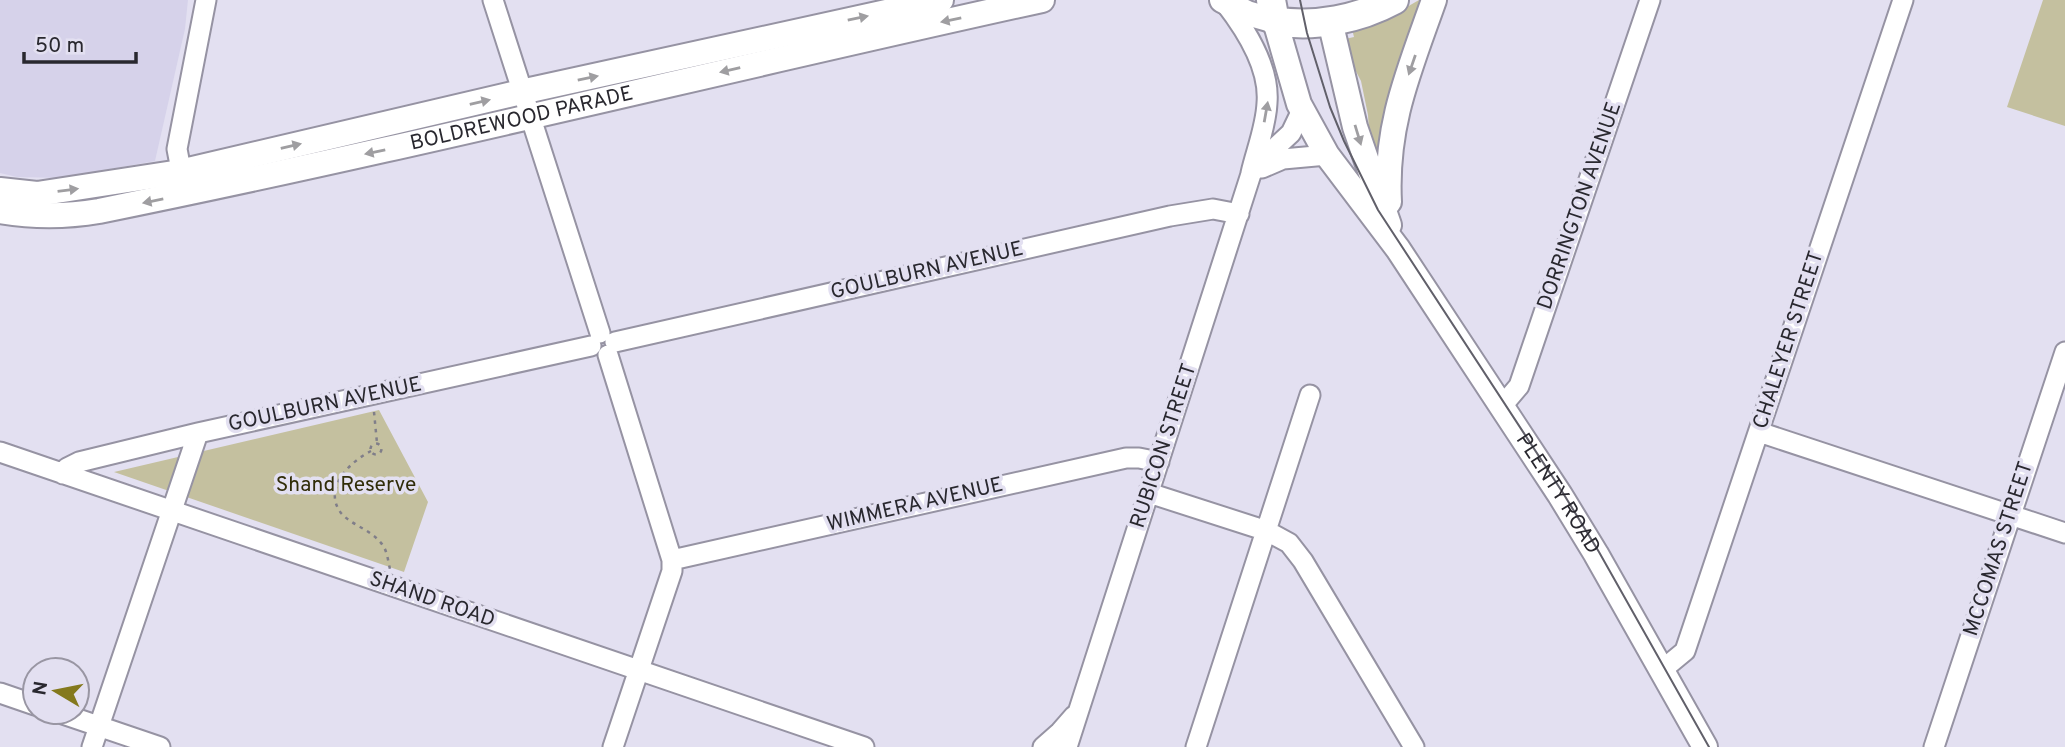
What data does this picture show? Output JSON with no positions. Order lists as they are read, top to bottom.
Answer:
{
  "streets": {
    "main road": ["BOLDREWOOD PARADE", "PLENTY ROAD"],
    "street": [
      "DORRINGTON AVENUE",
      "GOULBURN AVENUE",
      "CHALEYER STREET",
      "RUBICON STREET",
      "WIMMERA AVENUE",
      "MCCOMAS STREET",
      "SHAND ROAD"
    ]
  },
  "crossings": [
    ["DORRINGTON AVENUE", "PLENTY ROAD"],
    ["GOULBURN AVENUE", "RUBICON STREET"],
    ["GOULBURN AVENUE", "SHAND ROAD"],
    ["CHALEYER STREET", "PLENTY ROAD"],
    ["RUBICON STREET", "PLENTY ROAD"],
    ["RUBICON STREET", "WIMMERA AVENUE"]
  ],
  "parks": ["Shand Reserve"],
  "scale_bar": "50 m",
  "north": "left"
}
